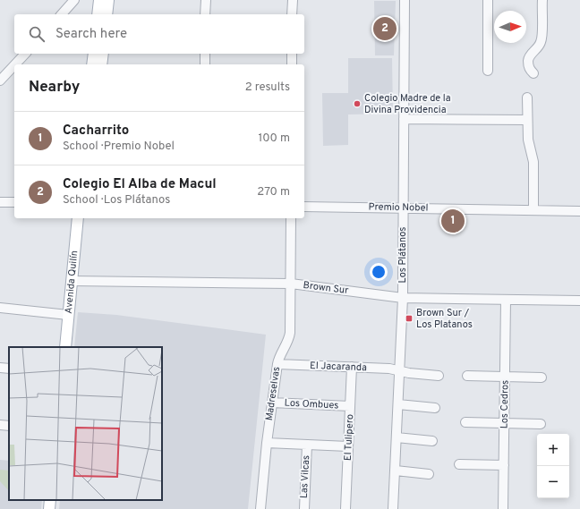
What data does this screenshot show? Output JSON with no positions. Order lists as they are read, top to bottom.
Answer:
{
  "streets": {
    "main road": ["Avenida Quilín"],
    "street": [
      "Premio Nobel",
      "Los Plátanos",
      "Brown Sur",
      "El Jacaranda",
      "Madreselvas",
      "Los Ombues",
      "Los Cedros",
      "El Tulipero",
      "Las Vilcas"
    ]
  },
  "crossings": [
    ["Premio Nobel", "Los Plátanos"],
    ["Los Plátanos", "Brown Sur"],
    ["Los Plátanos", "El Jacaranda"],
    ["Avenida Quilín", "Brown Sur"],
    ["Brown Sur", "Madreselvas"],
    ["Brown Sur", "Los Cedros"],
    ["El Jacaranda", "Madreselvas"],
    ["El Jacaranda", "El Tulipero"],
    ["Madreselvas", "Los Ombues"],
    ["Los Ombues", "El Tulipero"]
  ],
  "places": {
    "other": ["Colegio Madre de la Divina Providencia"],
    "transit": ["Brown Sur / Los Platanos"]
  },
  "north": "right",
  "page": {
    "search": "Search here",
    "pins": ["2", "1"],
    "heading": ["Nearby", "2 results"],
    "list": [
      {
        "mark": "1",
        "name": "Cacharrito",
        "note": "School · Premio Nobel",
        "value": "100 m"
      },
      {
        "mark": "2",
        "name": "Colegio El Alba de Macul",
        "note": "School · Los Plátanos",
        "value": "270 m"
      }
    ],
    "map_buttons": ["+", "−"]
  }
}
